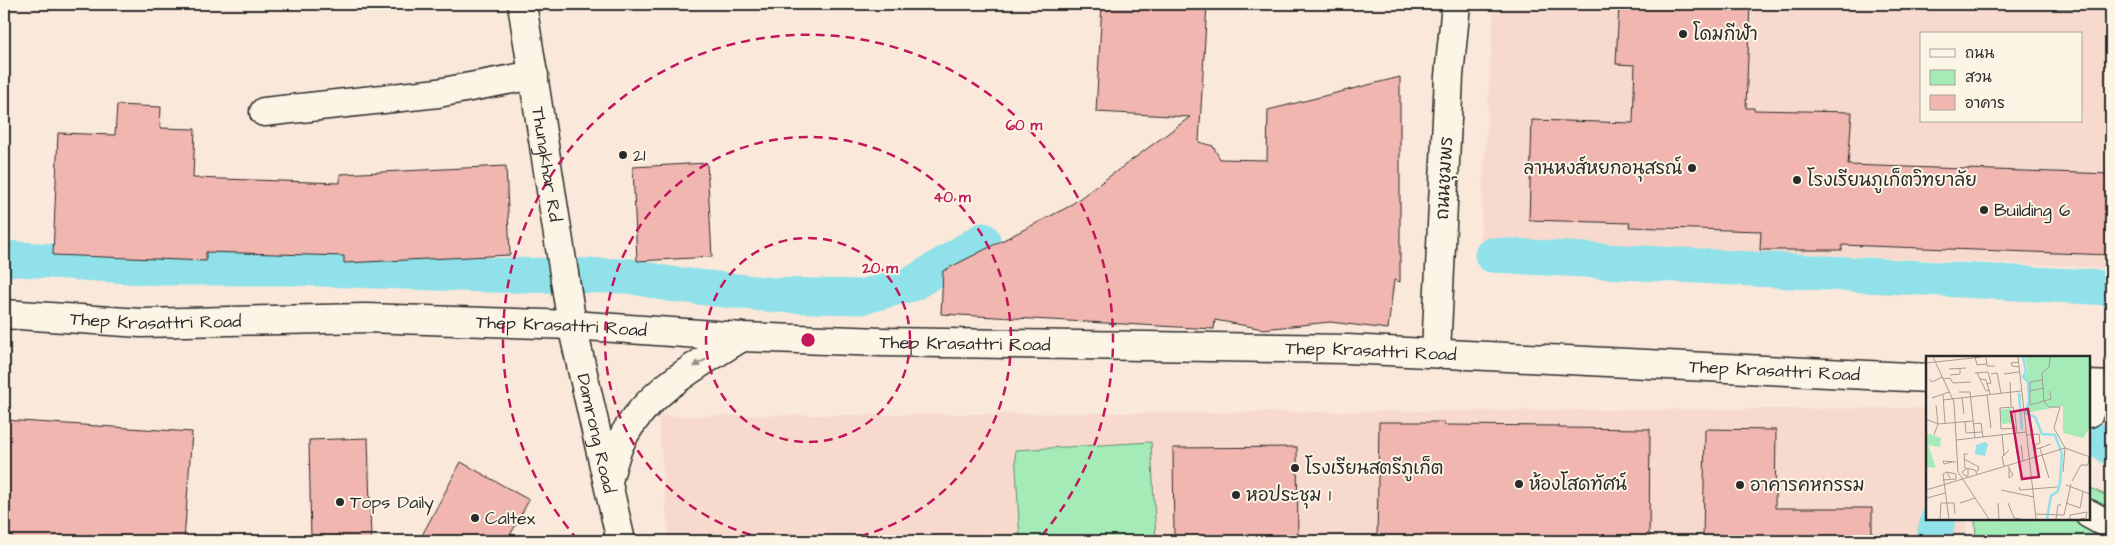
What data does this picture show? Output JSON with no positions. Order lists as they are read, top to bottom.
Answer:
{
  "streets": {
    "main road": [
      "Thungkhar Rd",
      "ถนนชุมพร",
      "Thep Krasattri Road",
      "Damrong Road"
    ]
  },
  "crossings": [
    ["Thungkhar Rd", "Thep Krasattri Road"],
    ["Thungkhar Rd", "Damrong Road"],
    ["ถนนชุมพร", "Thep Krasattri Road"],
    ["Thep Krasattri Road", "Damrong Road"]
  ],
  "places": [
    "โดมกีฬา",
    "21",
    "ลานหงส์หยกอนุสรณ์",
    "โรงเรียนภูเก็ตวิทยาลัย",
    "Building 6",
    "โรงเรียนสตรีภูเก็ต",
    "ห้องโสดทัศน์",
    "อาคารคหกรรม",
    "หอประชุม 1",
    "Tops Daily",
    "Caltex"
  ],
  "legend": ["ถนน", "สวน", "อาคาร"],
  "rings": ["60 m", "40 m", "20 m"]
}
